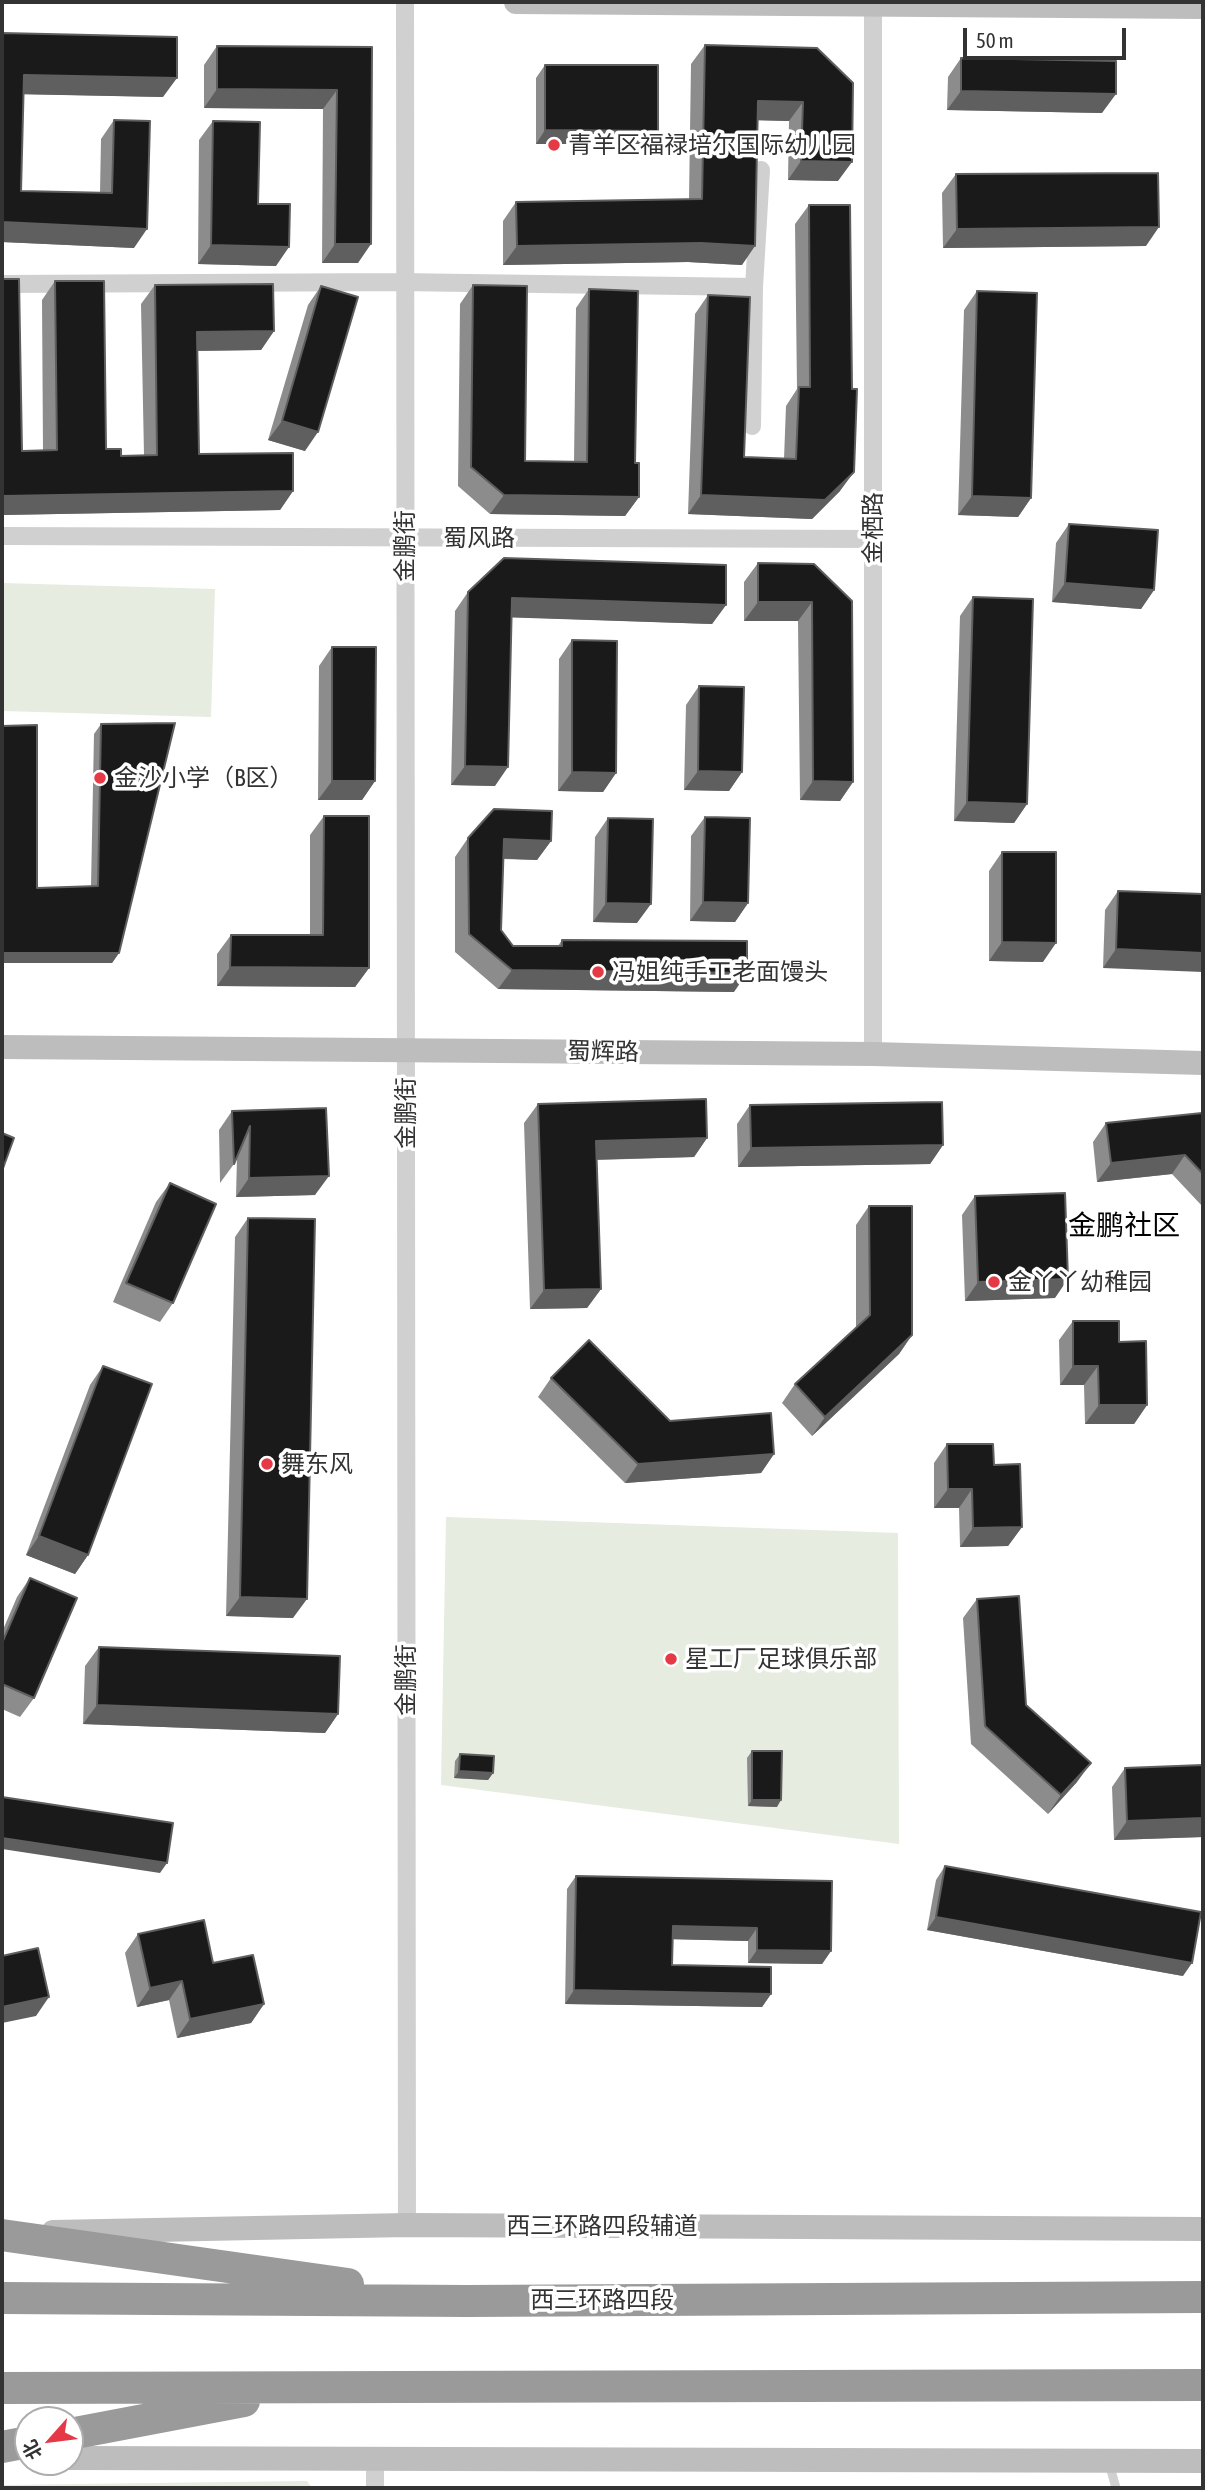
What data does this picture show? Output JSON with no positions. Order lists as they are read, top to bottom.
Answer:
{
  "streets": {
    "highway": ["西三环路四段"],
    "main road": ["蜀辉路", "西三环路四段辅道"],
    "street": ["金栖路", "蜀风路", "金鹏街"]
  },
  "crossings": [
    ["金栖路", "蜀风路"],
    ["金栖路", "蜀辉路"],
    ["蜀风路", "金鹏街"],
    ["金鹏街", "蜀辉路"],
    ["金鹏街", "西三环路四段辅道"]
  ],
  "districts": ["金鹏社区"],
  "places": [
    "青羊区福禄培尔国际幼儿园",
    "金沙小学（B区）",
    "冯姐纯手工老面馒头",
    "金丫丫幼稚园",
    "舞东风",
    "星工厂足球俱乐部"
  ],
  "scale_bar": "50 m",
  "north": "bottom left"
}
